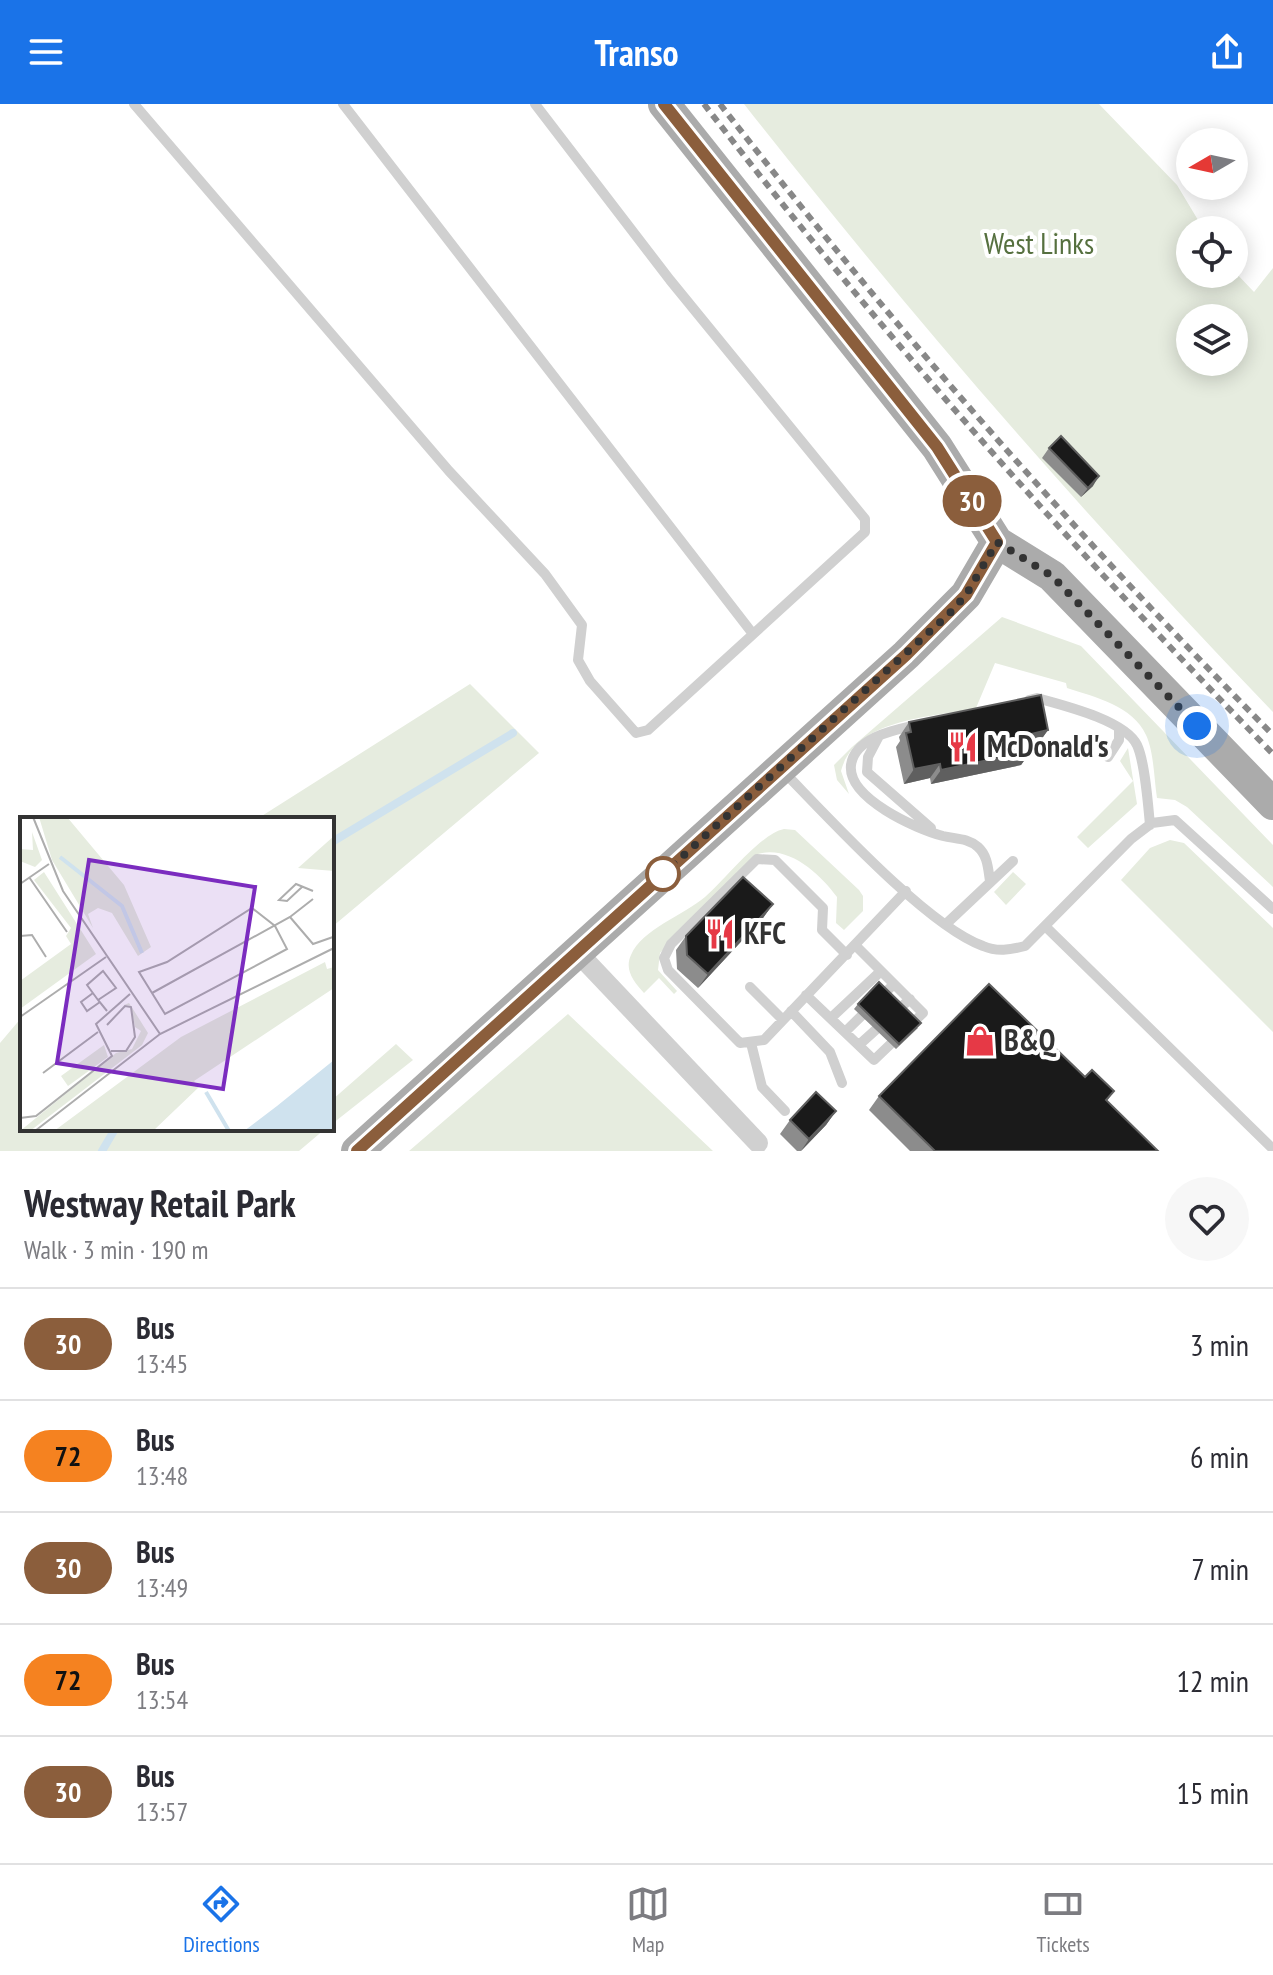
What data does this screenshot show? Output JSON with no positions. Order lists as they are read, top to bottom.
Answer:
{
  "parks": ["West Links"],
  "places": {
    "restaurant": ["McDonald's", "KFC"],
    "shop": ["B&Q"]
  },
  "lines": ["bus line 30"],
  "north": "left",
  "page": {
    "header": "Transo",
    "on_map": "30",
    "heading": ["Westway Retail Park", "Walk · 3 min · 190 m"],
    "list": [
      {
        "mark": "30",
        "name": "Bus",
        "note": "13:45",
        "value": "3 min"
      },
      {
        "mark": "72",
        "name": "Bus",
        "note": "13:48",
        "value": "6 min"
      },
      {
        "mark": "30",
        "name": "Bus",
        "note": "13:49",
        "value": "7 min"
      },
      {
        "mark": "72",
        "name": "Bus",
        "note": "13:54",
        "value": "12 min"
      },
      {
        "mark": "30",
        "name": "Bus",
        "note": "13:57",
        "value": "15 min"
      }
    ],
    "tabs": ["Directions", "Map", "Tickets"]
  }
}
